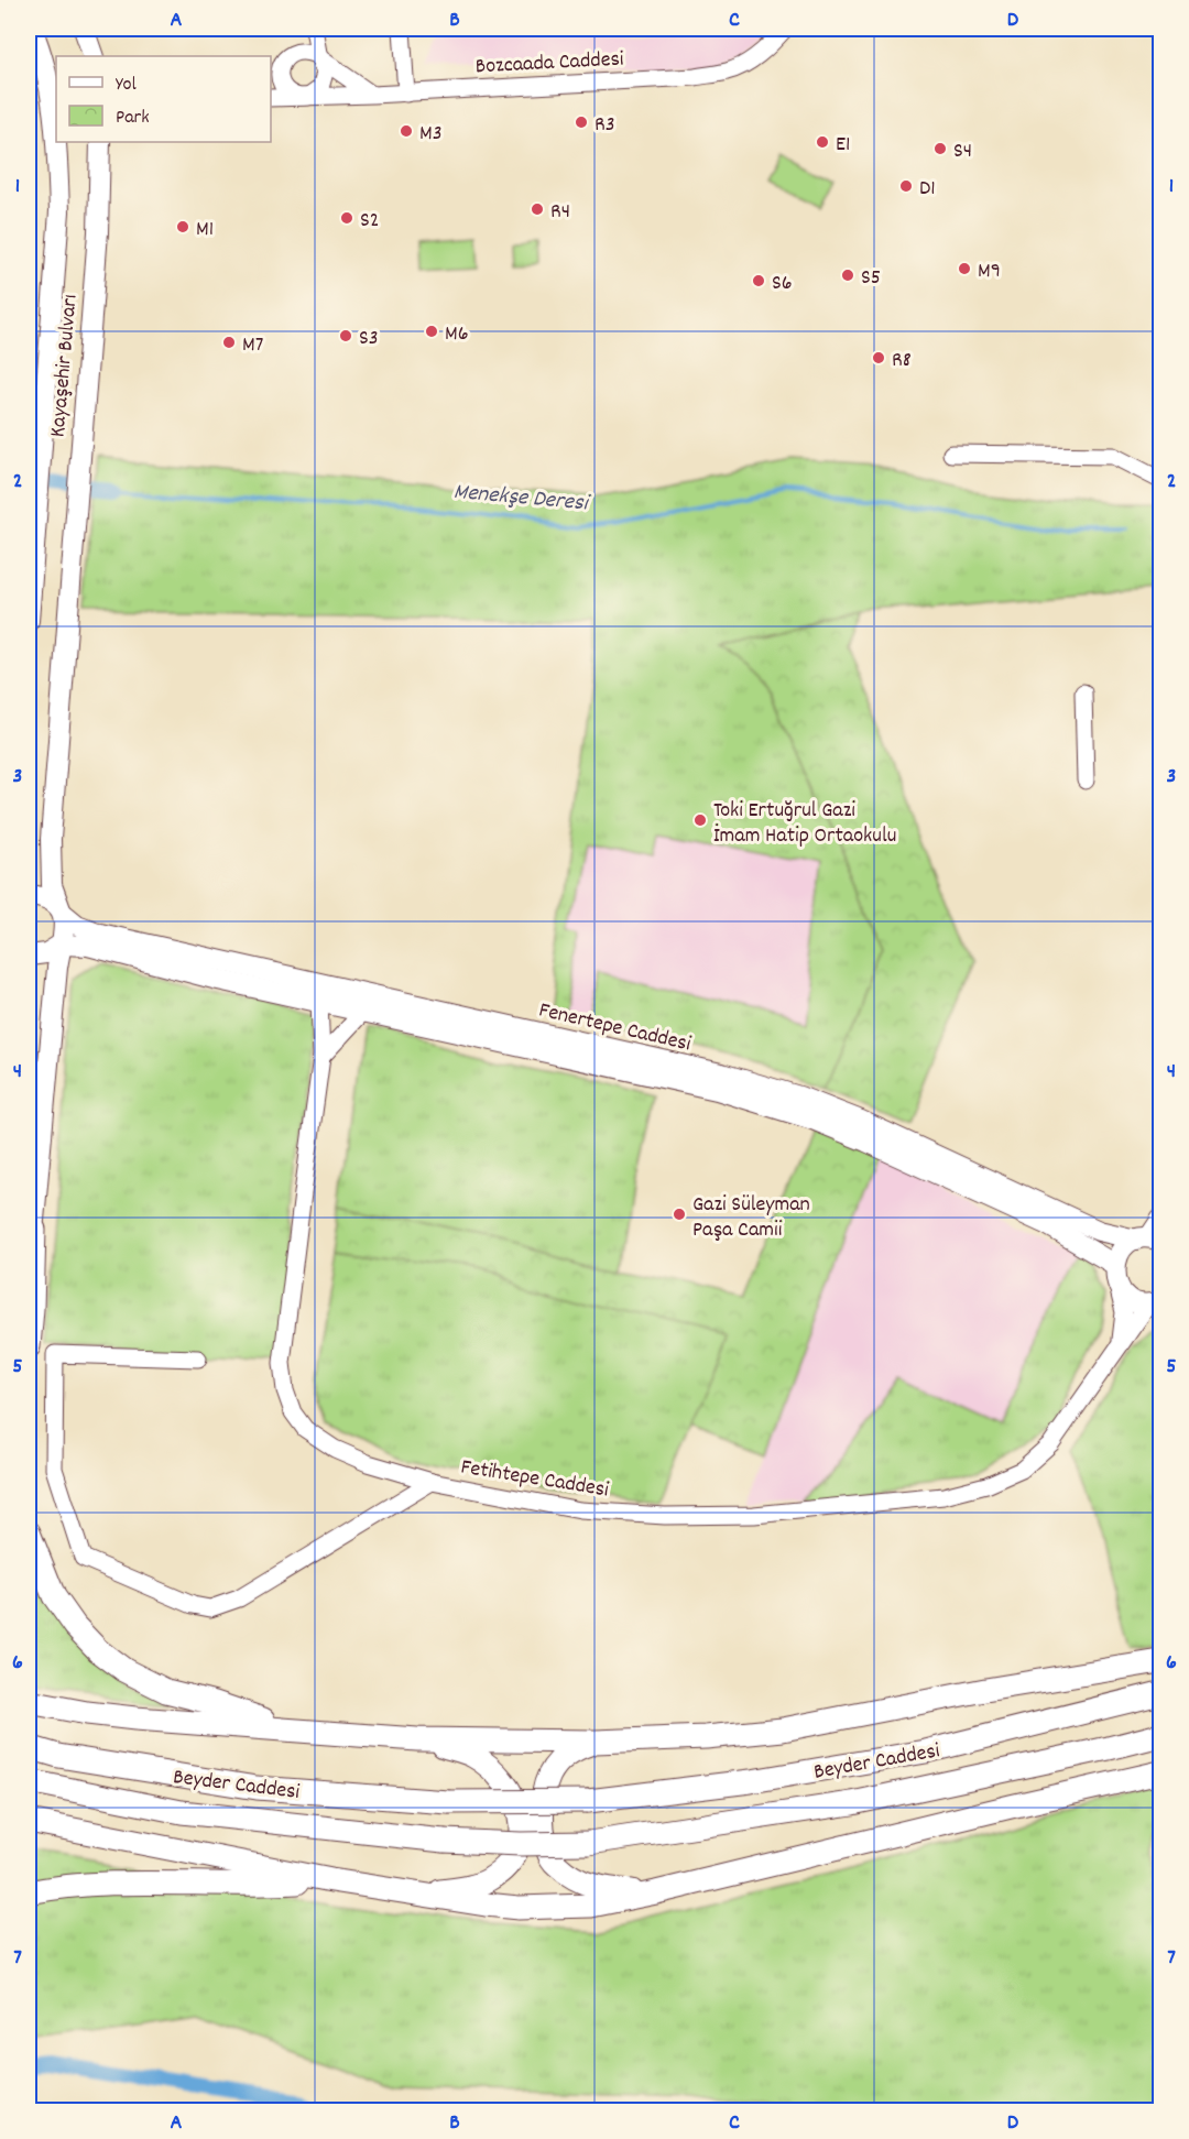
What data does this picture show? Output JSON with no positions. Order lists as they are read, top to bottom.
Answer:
{
  "streets": {
    "highway": ["Beyder Caddesi"],
    "main road": ["Kayaşehir Bulvarı", "Fenertepe Caddesi"],
    "street": ["Bozcaada Caddesi", "Fetihtepe Caddesi"]
  },
  "crossings": [
    ["Kayaşehir Bulvarı", "Fenertepe Caddesi"],
    ["Fenertepe Caddesi", "Fetihtepe Caddesi"]
  ],
  "water": ["Menekşe Deresi"],
  "places": [
    "R3",
    "M3",
    "E1",
    "S4",
    "D1",
    "R4",
    "S2",
    "M1",
    "M9",
    "S5",
    "S6",
    "M6",
    "S3",
    "M7",
    "R8",
    "Toki Ertuğrul Gazi İmam Hatip Ortaokulu",
    "Gazi Süleyman Paşa Camii"
  ],
  "legend": ["Yol", "Park"],
  "grid": {
    "columns": [
      "A",
      "B",
      "C",
      "D"
    ],
    "rows": [
      "1",
      "2",
      "3",
      "4",
      "5",
      "6",
      "7"
    ]
  }
}
